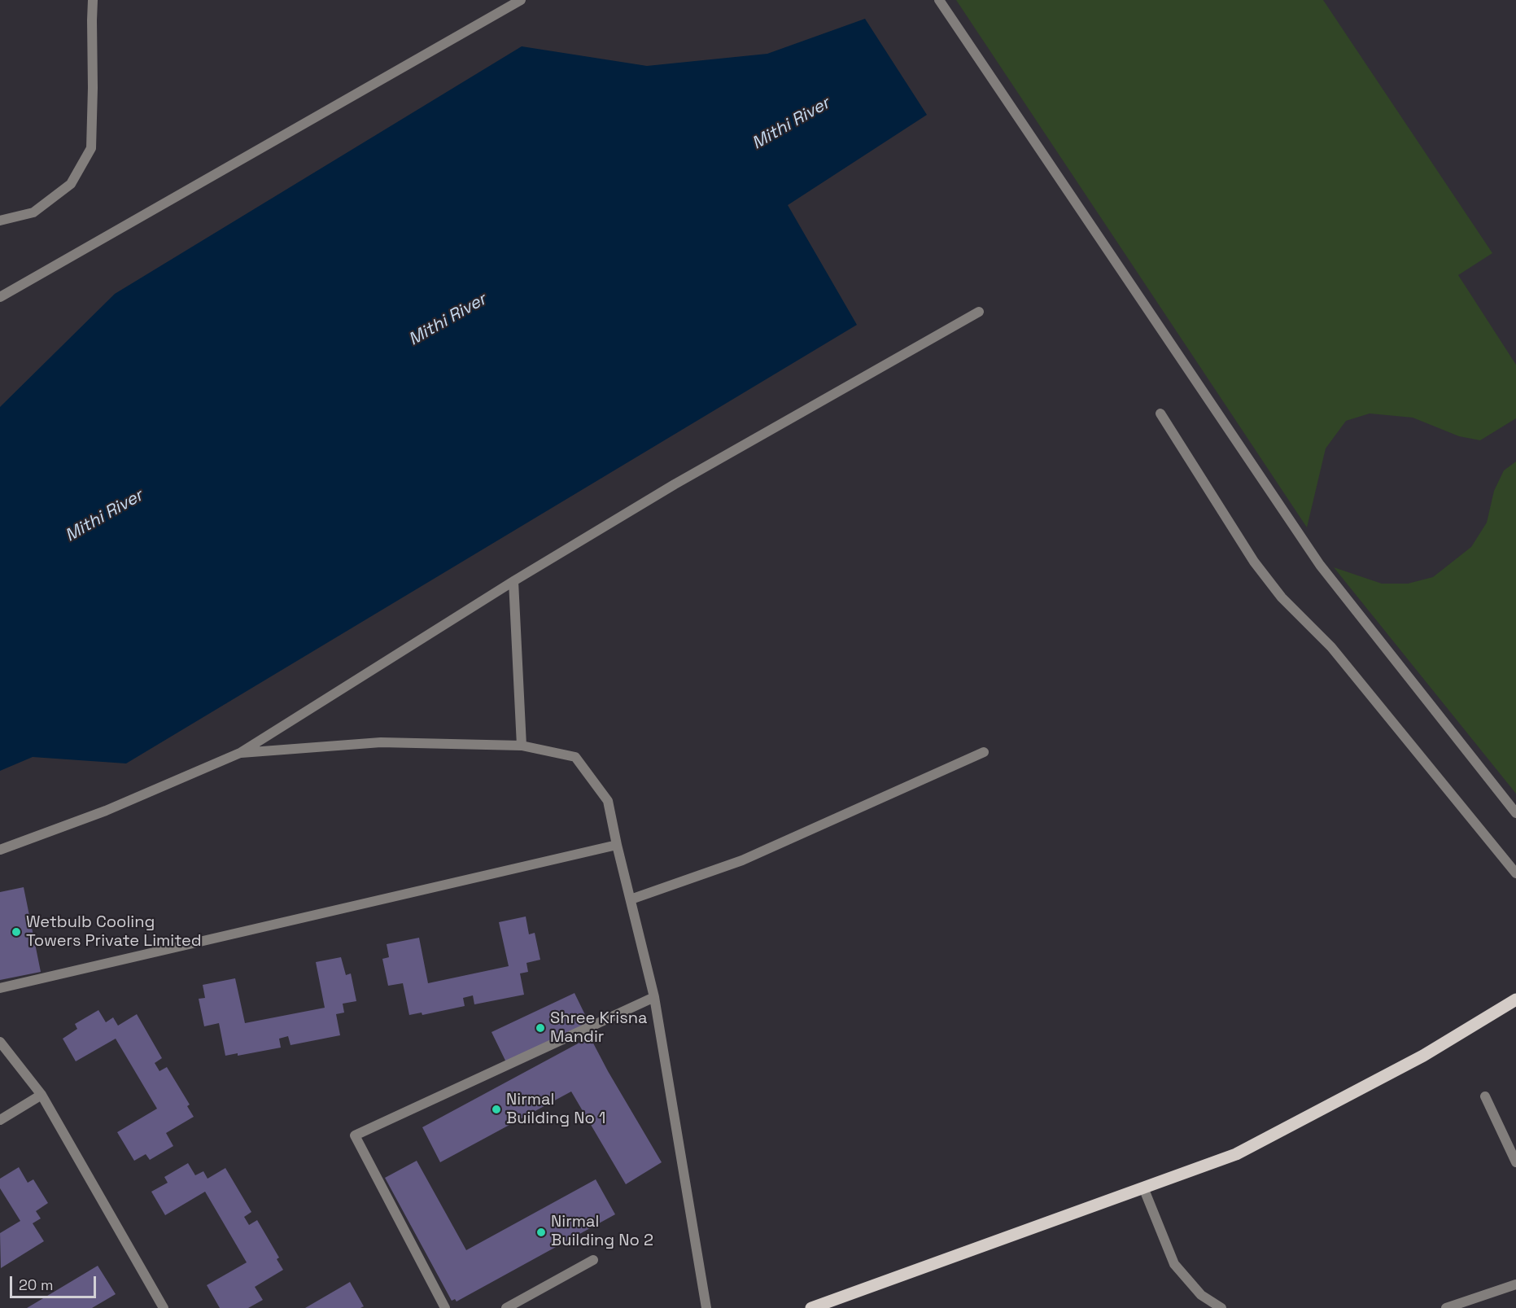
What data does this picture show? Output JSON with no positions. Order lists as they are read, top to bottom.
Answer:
{
  "water": ["Mithi River"],
  "places": [
    "Wetbulb Cooling Towers Private Limited",
    "Shree Krisna Mandir",
    "Nirmal Building No 1",
    "Nirmal Building No 2"
  ],
  "scale_bar": "20 m"
}
